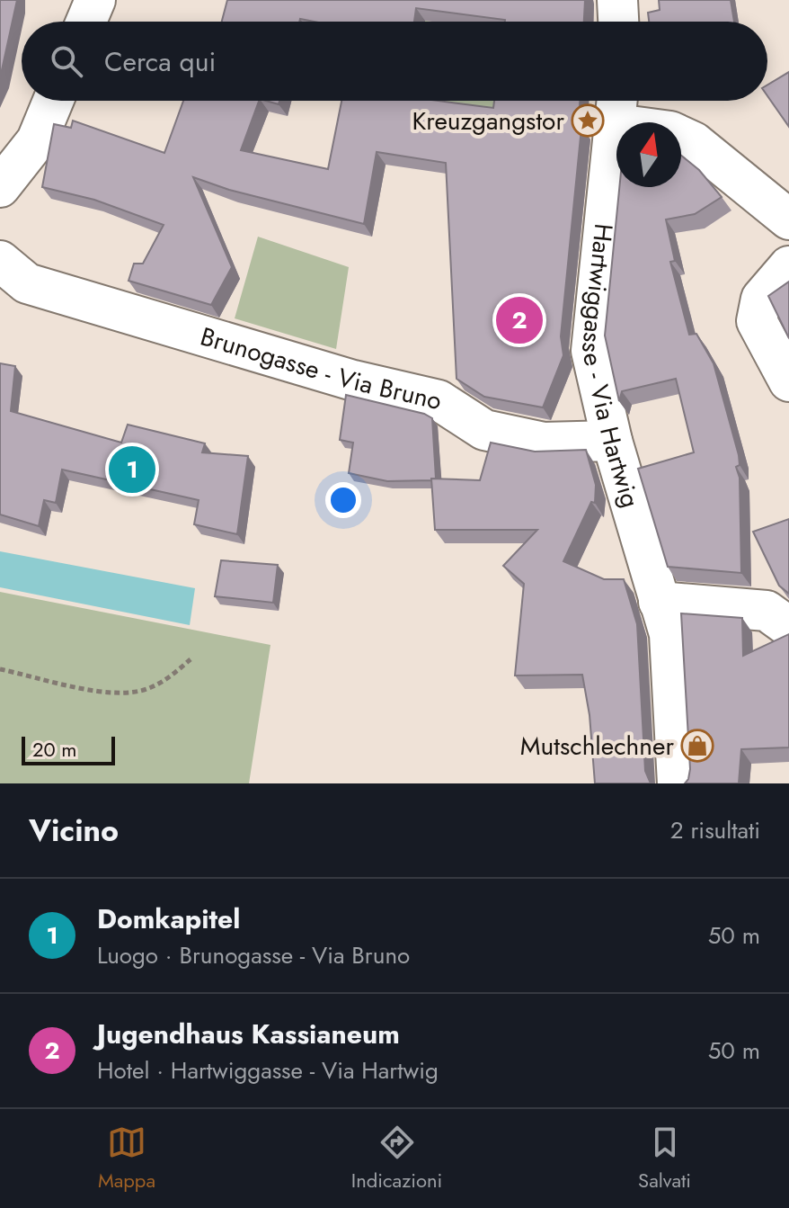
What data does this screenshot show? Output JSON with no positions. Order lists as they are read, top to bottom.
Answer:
{
  "streets": {
    "street": ["Hartwiggasse - Via Hartwig", "Brunogasse - Via Bruno"]
  },
  "crossings": [
    ["Hartwiggasse - Via Hartwig", "Brunogasse - Via Bruno"]
  ],
  "places": {
    "place": ["Kreuzgangstor"],
    "shop": ["Mutschlechner"]
  },
  "scale_bar": "20 m",
  "north": "top",
  "page": {
    "search": "Cerca qui",
    "pins": ["2", "1"],
    "scale": "20 m",
    "heading": ["Vicino", "2 risultati"],
    "list": [
      {
        "mark": "1",
        "name": "Domkapitel",
        "note": "Luogo · Brunogasse - Via Bruno",
        "value": "50 m"
      },
      {
        "mark": "2",
        "name": "Jugendhaus Kassianeum",
        "note": "Hotel · Hartwiggasse - Via Hartwig",
        "value": "50 m"
      }
    ],
    "nav": ["Mappa", "Indicazioni", "Salvati"]
  }
}
